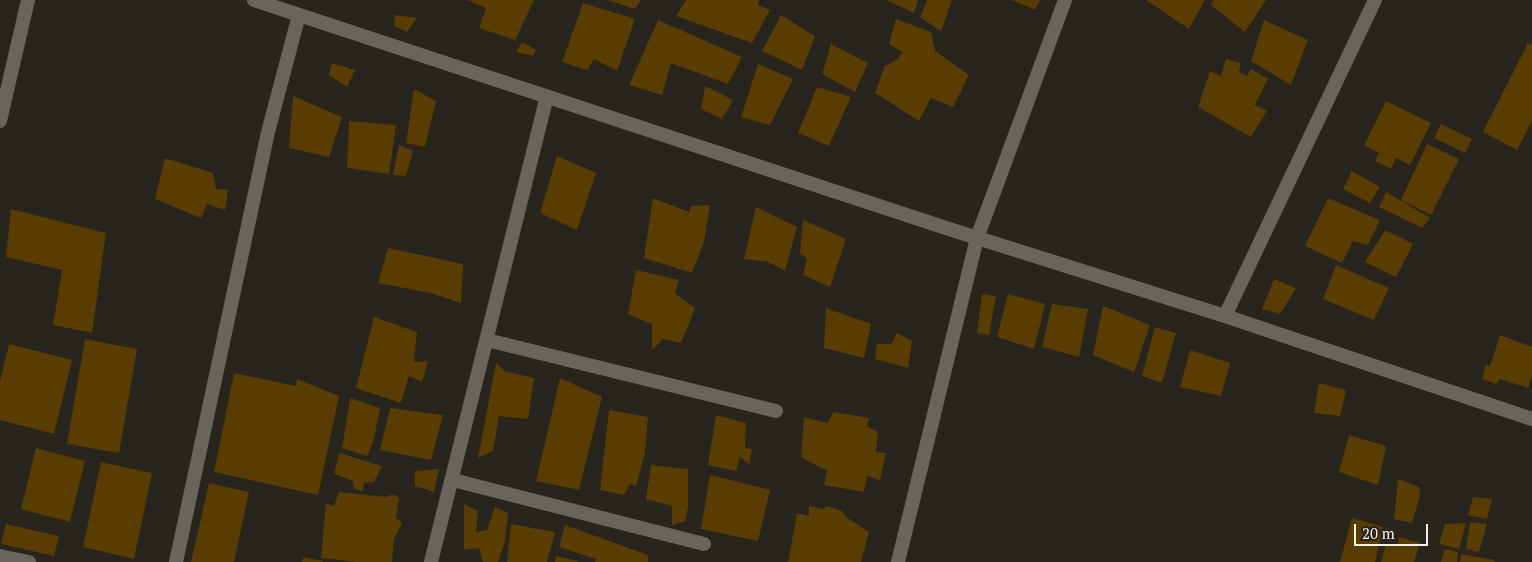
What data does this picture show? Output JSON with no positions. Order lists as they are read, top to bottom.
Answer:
{
  "scale_bar": "20 m"
}
